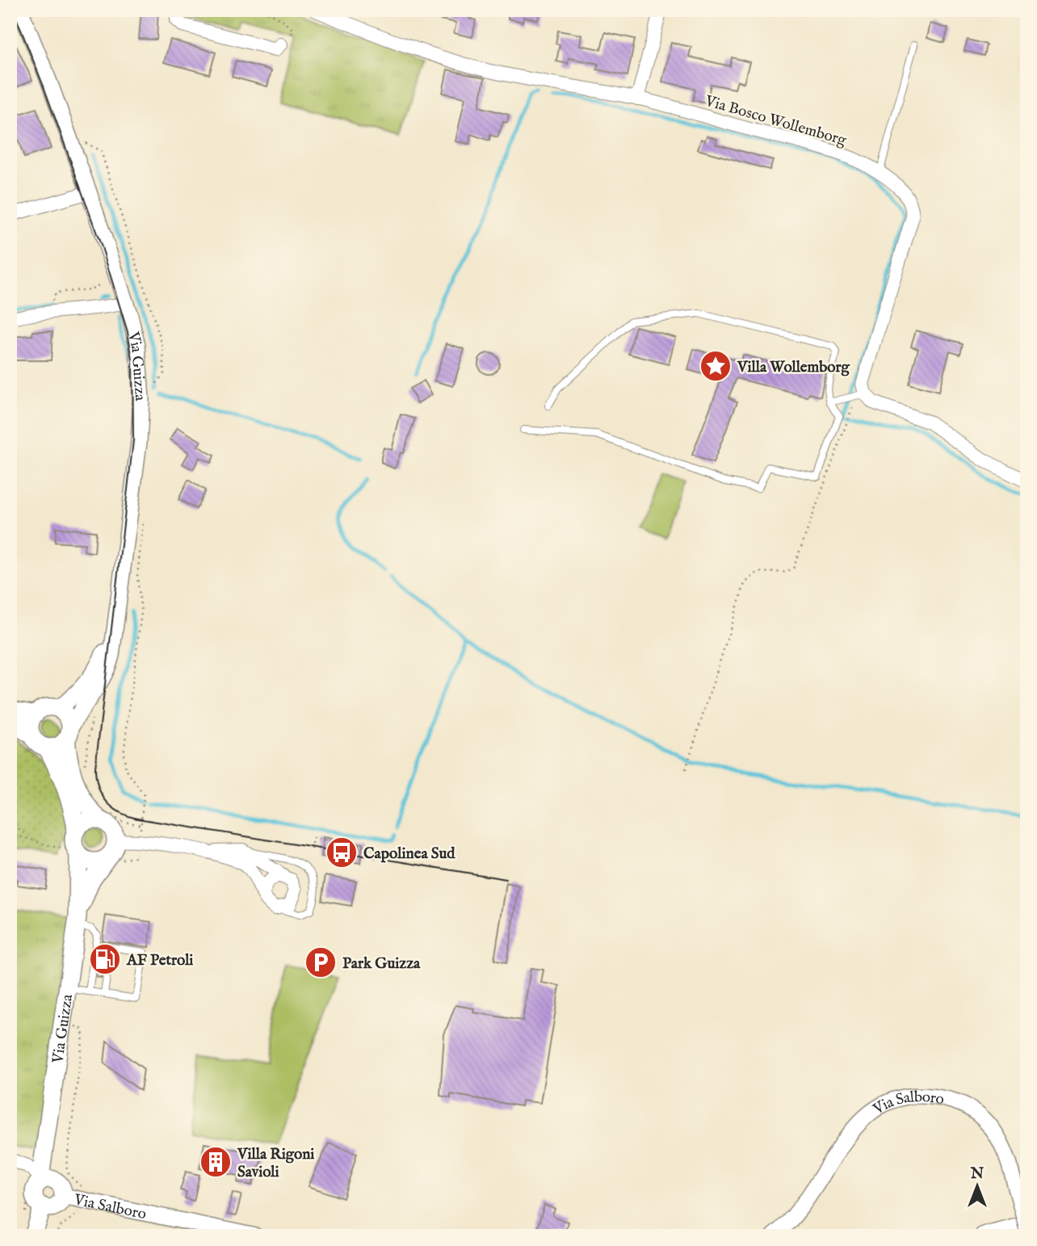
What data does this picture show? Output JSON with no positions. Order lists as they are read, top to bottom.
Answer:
{
  "streets": {
    "main road": ["Via Guizza"],
    "street": ["Via Bosco Wollemborg", "Via Salboro"]
  },
  "crossings": [
    ["Via Guizza", "Via Salboro"]
  ],
  "places": {
    "place": ["Villa Wollemborg"],
    "bus stop": ["Capolinea Sud"],
    "fuel station": ["AF Petroli"],
    "parking": ["Park Guizza"],
    "building": ["Villa Rigoni Savioli"]
  },
  "north": "top"
}
